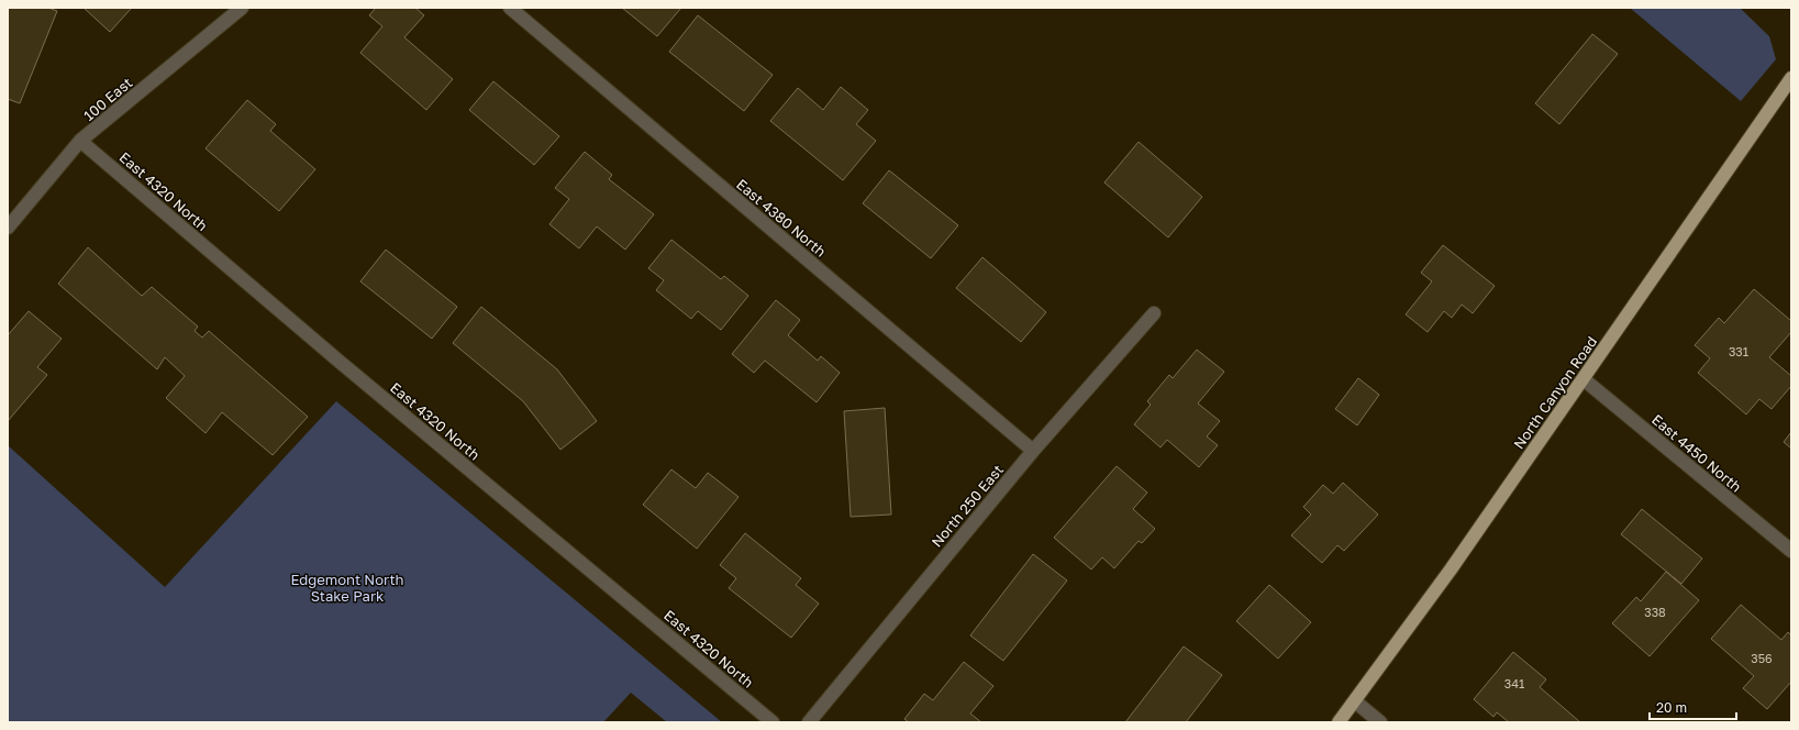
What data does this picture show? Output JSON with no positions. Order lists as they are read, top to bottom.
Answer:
{
  "streets": {
    "main road": ["North Canyon Road"],
    "street": [
      "100 East",
      "East 4320 North",
      "East 4380 North",
      "East 4450 North",
      "North 250 East"
    ]
  },
  "crossings": [
    ["100 East", "East 4320 North"],
    ["East 4380 North", "North 250 East"],
    ["North Canyon Road", "East 4450 North"]
  ],
  "parks": ["Edgemont North Stake Park"],
  "house_numbers": [
    "331",
    "338",
    "356",
    "341"
  ],
  "scale_bar": "20 m"
}
